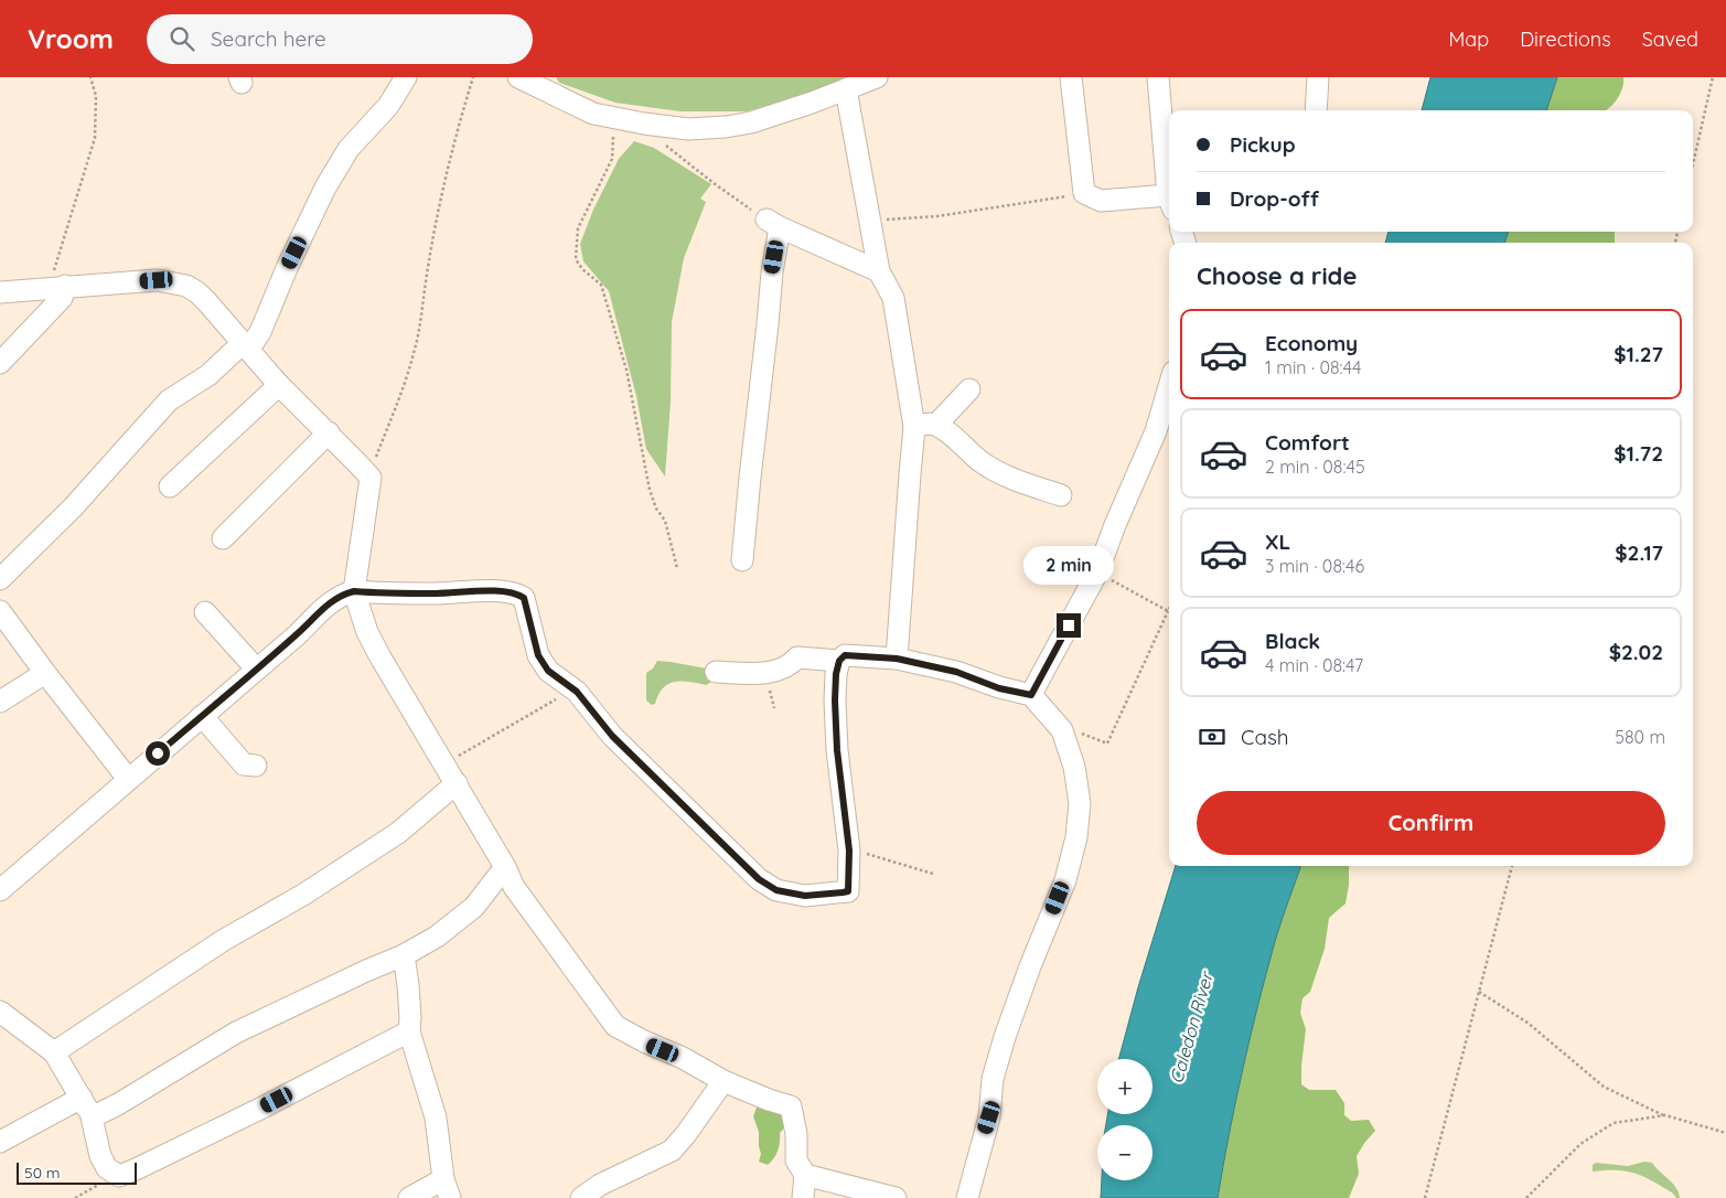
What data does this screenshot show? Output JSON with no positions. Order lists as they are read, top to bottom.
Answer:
{
  "water": ["Caledon River"],
  "scale_bar": "50 m",
  "page": {
    "header": "Vroom",
    "search": "Search here",
    "nav": ["Map", "Directions", "Saved"],
    "banner": ["Pickup", "Drop-off"],
    "heading": "Choose a ride",
    "list": [
      {
        "name": "Economy",
        "note": "1 min · 08:44",
        "value": "$1.27"
      },
      {
        "name": "Comfort",
        "note": "2 min · 08:45",
        "value": "$1.72"
      },
      {
        "name": "XL",
        "note": "3 min · 08:46",
        "value": "$2.17"
      },
      {
        "name": "Black",
        "note": "4 min · 08:47",
        "value": "$2.02"
      }
    ],
    "bubble": "2 min",
    "pay": ["Cash", "580 m"],
    "buttons": "Confirm",
    "map_buttons": ["+", "−"],
    "scale": "50 m"
  }
}
